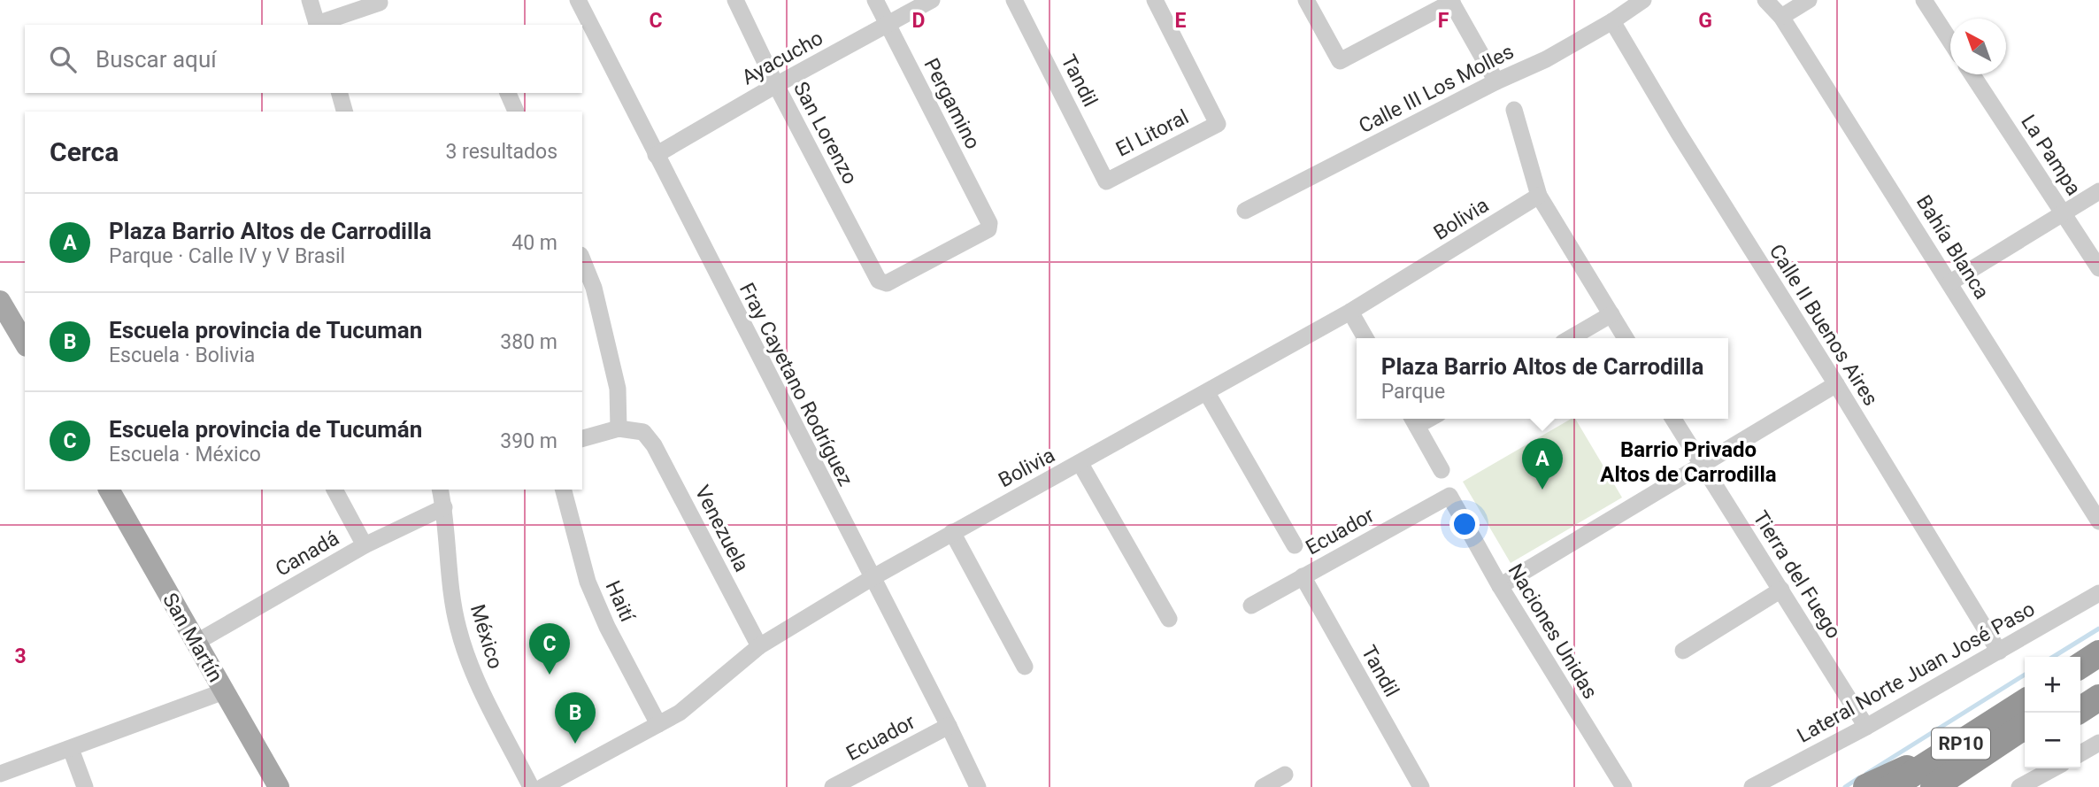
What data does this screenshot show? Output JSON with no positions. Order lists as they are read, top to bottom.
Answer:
{
  "streets": {
    "highway": ["RP10"],
    "main road": ["San Martín"],
    "street": [
      "Ayacucho",
      "Tandil",
      "Calle III Los Molles",
      "Pergamino",
      "San Lorenzo",
      "El Litoral",
      "La Pampa",
      "Bolivia",
      "Bahía Blanca",
      "Calle II Buenos Aires",
      "Fray Cayetano Rodríguez",
      "Venezuela",
      "Ecuador",
      "Canadá",
      "Tierra del Fuego",
      "Haití",
      "Naciones Unidas",
      "México",
      "Lateral Norte Juan José Paso"
    ]
  },
  "crossings": [
    ["Ayacucho", "Pergamino"],
    ["Ayacucho", "San Lorenzo"],
    ["Ayacucho", "Fray Cayetano Rodríguez"],
    ["Tandil", "El Litoral"],
    ["Tandil", "Ecuador"],
    ["Calle III Los Molles", "Calle II Buenos Aires"],
    ["Pergamino", "San Lorenzo"],
    ["Bolivia", "Fray Cayetano Rodríguez"],
    ["Bolivia", "Venezuela"],
    ["Bolivia", "Haití"],
    ["Calle II Buenos Aires", "Lateral Norte Juan José Paso"],
    ["Fray Cayetano Rodríguez", "Ecuador"],
    ["Ecuador", "Naciones Unidas"],
    ["Canadá", "México"],
    ["Canadá", "San Martín"],
    ["Tierra del Fuego", "Lateral Norte Juan José Paso"]
  ],
  "districts": ["Barrio Privado Altos de Carrodilla"],
  "north": "top left",
  "page": {
    "search": "Buscar aquí",
    "heading": ["Cerca", "3 resultados"],
    "list": [
      {
        "mark": "A",
        "name": "Plaza Barrio Altos de Carrodilla",
        "note": "Parque · Calle IV y V Brasil",
        "value": "40 m"
      },
      {
        "mark": "B",
        "name": "Escuela provincia de Tucuman",
        "note": "Escuela · Bolivia",
        "value": "380 m"
      },
      {
        "mark": "C",
        "name": "Escuela provincia de Tucumán",
        "note": "Escuela · México",
        "value": "390 m"
      }
    ],
    "popup": ["Plaza Barrio Altos de Carrodilla", "Parque"],
    "pins": ["A", "C", "B"],
    "map_buttons": ["+", "−"]
  },
  "grid": {
    "columns": [
      "C",
      "D",
      "E",
      "F",
      "G"
    ],
    "rows": ["3"]
  }
}
